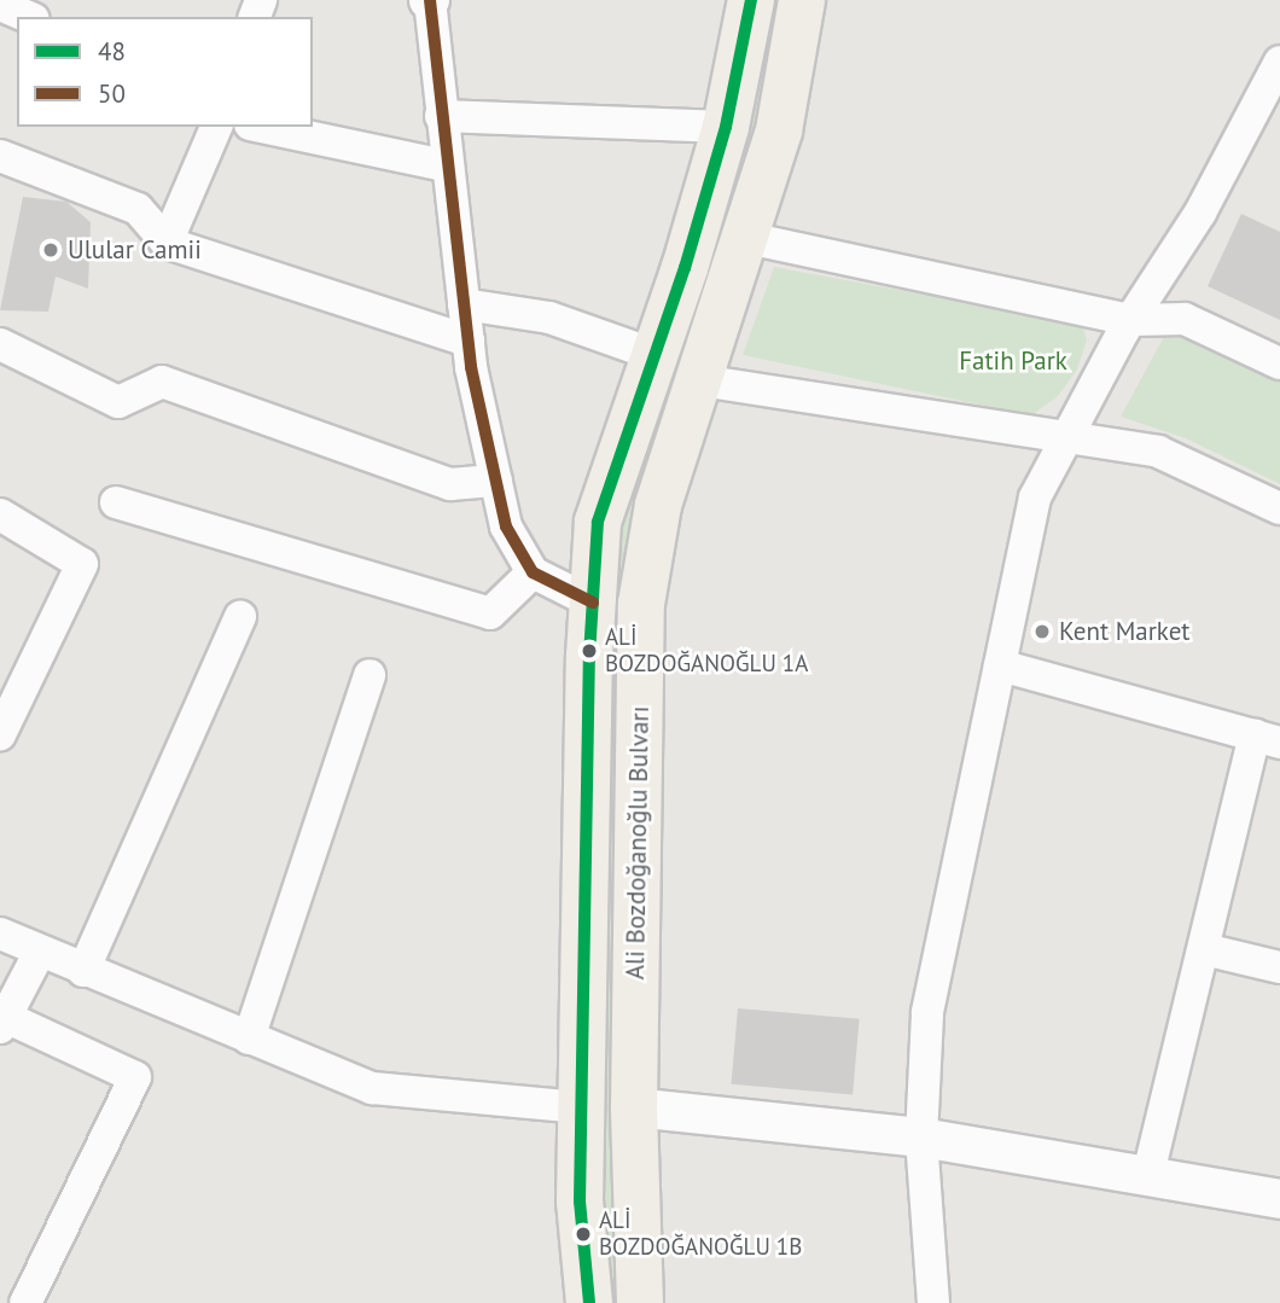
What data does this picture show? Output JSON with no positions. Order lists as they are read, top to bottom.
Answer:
{
  "streets": {
    "main road": ["Ali Bozdoğanoğlu Bulvarı"]
  },
  "parks": ["Fatih Park"],
  "places": [
    "Ulular Camii",
    "Kent Market",
    "ALİ BOZDOĞANOĞLU 1A",
    "ALİ BOZDOĞANOĞLU 1B"
  ],
  "lines": ["transit line 48", "transit line 50"],
  "legend": ["48", "50"]
}
